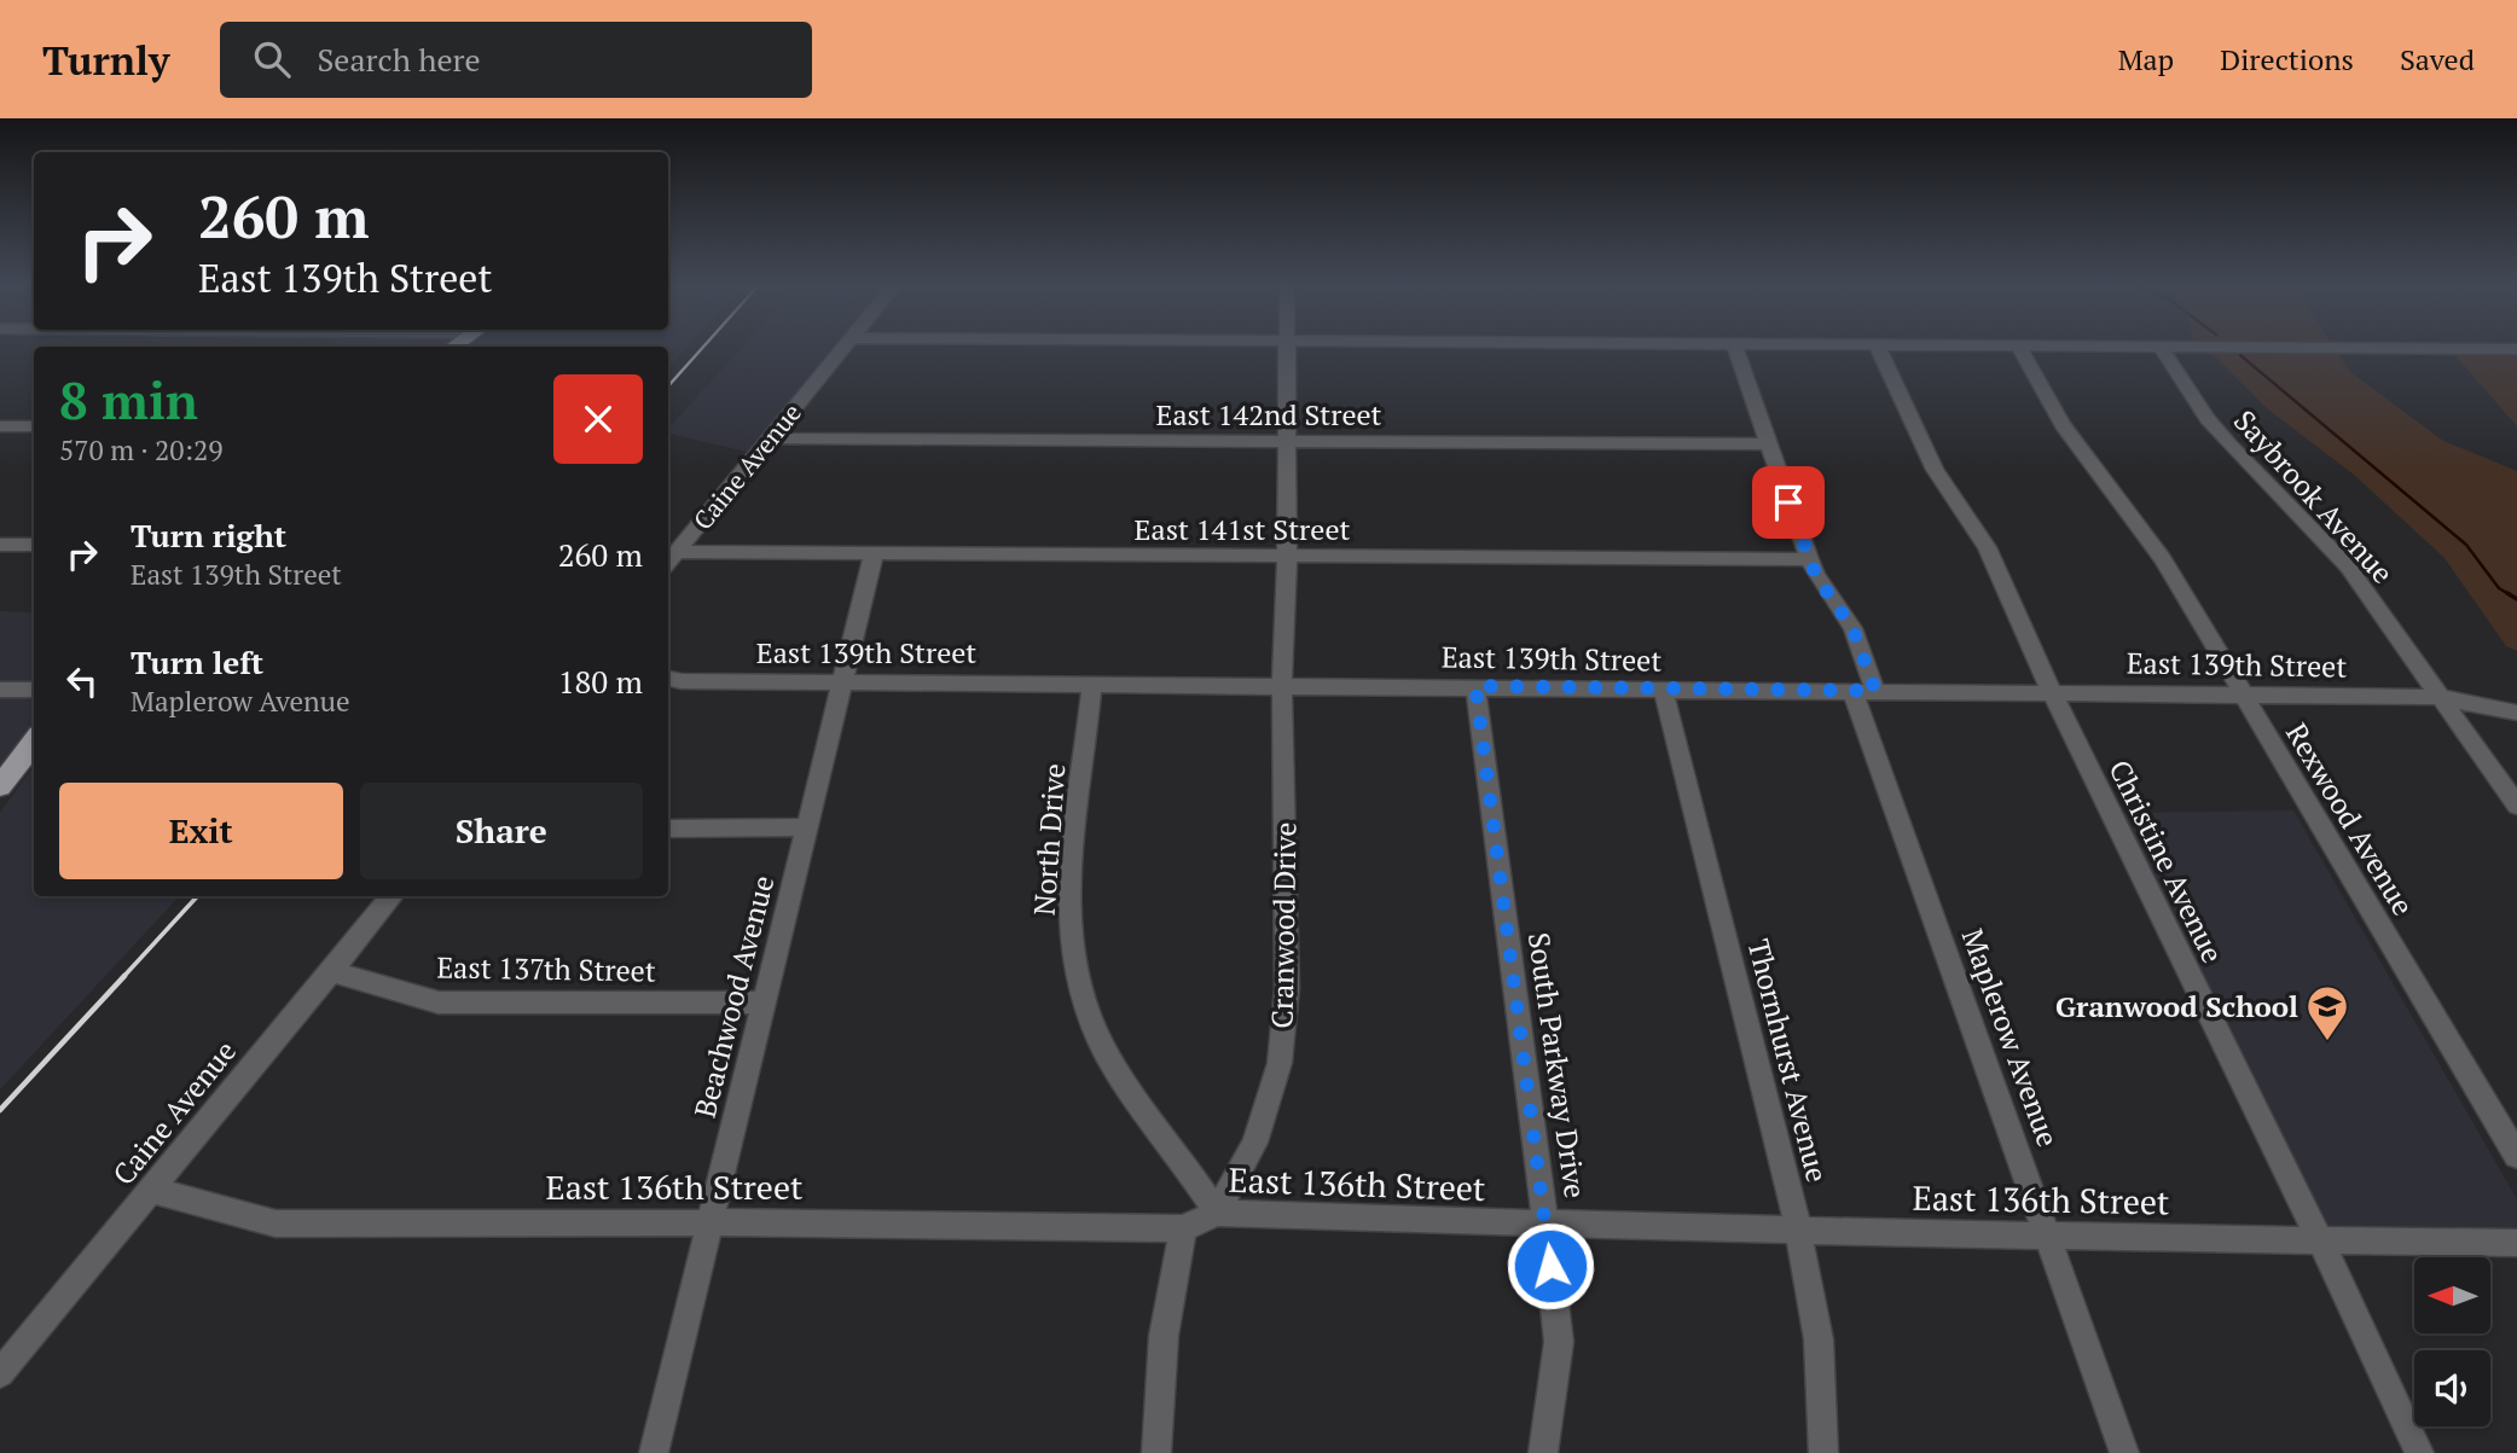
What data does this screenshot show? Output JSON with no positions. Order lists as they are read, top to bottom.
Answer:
{
  "streets": {
    "street": [
      "East 142nd Street",
      "Caine Avenue",
      "Saybrook Avenue",
      "East 141st Street",
      "East 139th Street",
      "Rexwood Avenue",
      "North Drive",
      "Christine Avenue",
      "Cranwood Drive",
      "East 137th Street",
      "Beachwood Avenue",
      "Maplerow Avenue",
      "Thornhurst Avenue",
      "South Parkway Drive",
      "East 136th Street"
    ]
  },
  "crossings": [
    ["East 142nd Street", "Caine Avenue"],
    ["East 142nd Street", "Cranwood Drive"],
    ["East 142nd Street", "Maplerow Avenue"],
    ["Caine Avenue", "East 141st Street"],
    ["Caine Avenue", "East 137th Street"],
    ["Caine Avenue", "East 136th Street"],
    ["Saybrook Avenue", "East 139th Street"],
    ["East 141st Street", "Cranwood Drive"],
    ["East 141st Street", "Beachwood Avenue"],
    ["East 141st Street", "Maplerow Avenue"],
    ["East 139th Street", "Rexwood Avenue"],
    ["East 139th Street", "North Drive"],
    ["East 139th Street", "Christine Avenue"],
    ["East 139th Street", "Cranwood Drive"],
    ["East 139th Street", "Beachwood Avenue"],
    ["East 139th Street", "Maplerow Avenue"],
    ["East 139th Street", "Thornhurst Avenue"],
    ["East 139th Street", "South Parkway Drive"],
    ["North Drive", "Cranwood Drive"],
    ["North Drive", "East 136th Street"],
    ["Christine Avenue", "East 136th Street"],
    ["Cranwood Drive", "East 136th Street"],
    ["East 137th Street", "Beachwood Avenue"],
    ["Beachwood Avenue", "East 136th Street"],
    ["Maplerow Avenue", "East 136th Street"],
    ["Thornhurst Avenue", "East 136th Street"],
    ["South Parkway Drive", "East 136th Street"]
  ],
  "places": {
    "school or university": ["Granwood School"]
  },
  "north": "left",
  "page": {
    "header": "Turnly",
    "search": "Search here",
    "nav": ["Map", "Directions", "Saved"],
    "turn": ["260 m", "East 139th Street"],
    "heading": ["8 min", "570 m · 20:29"],
    "list": [
      {
        "name": "Turn right",
        "note": "East 139th Street",
        "value": "260 m"
      },
      {
        "name": "Turn left",
        "note": "Maplerow Avenue",
        "value": "180 m"
      }
    ],
    "buttons": ["Exit", "Share"]
  }
}
